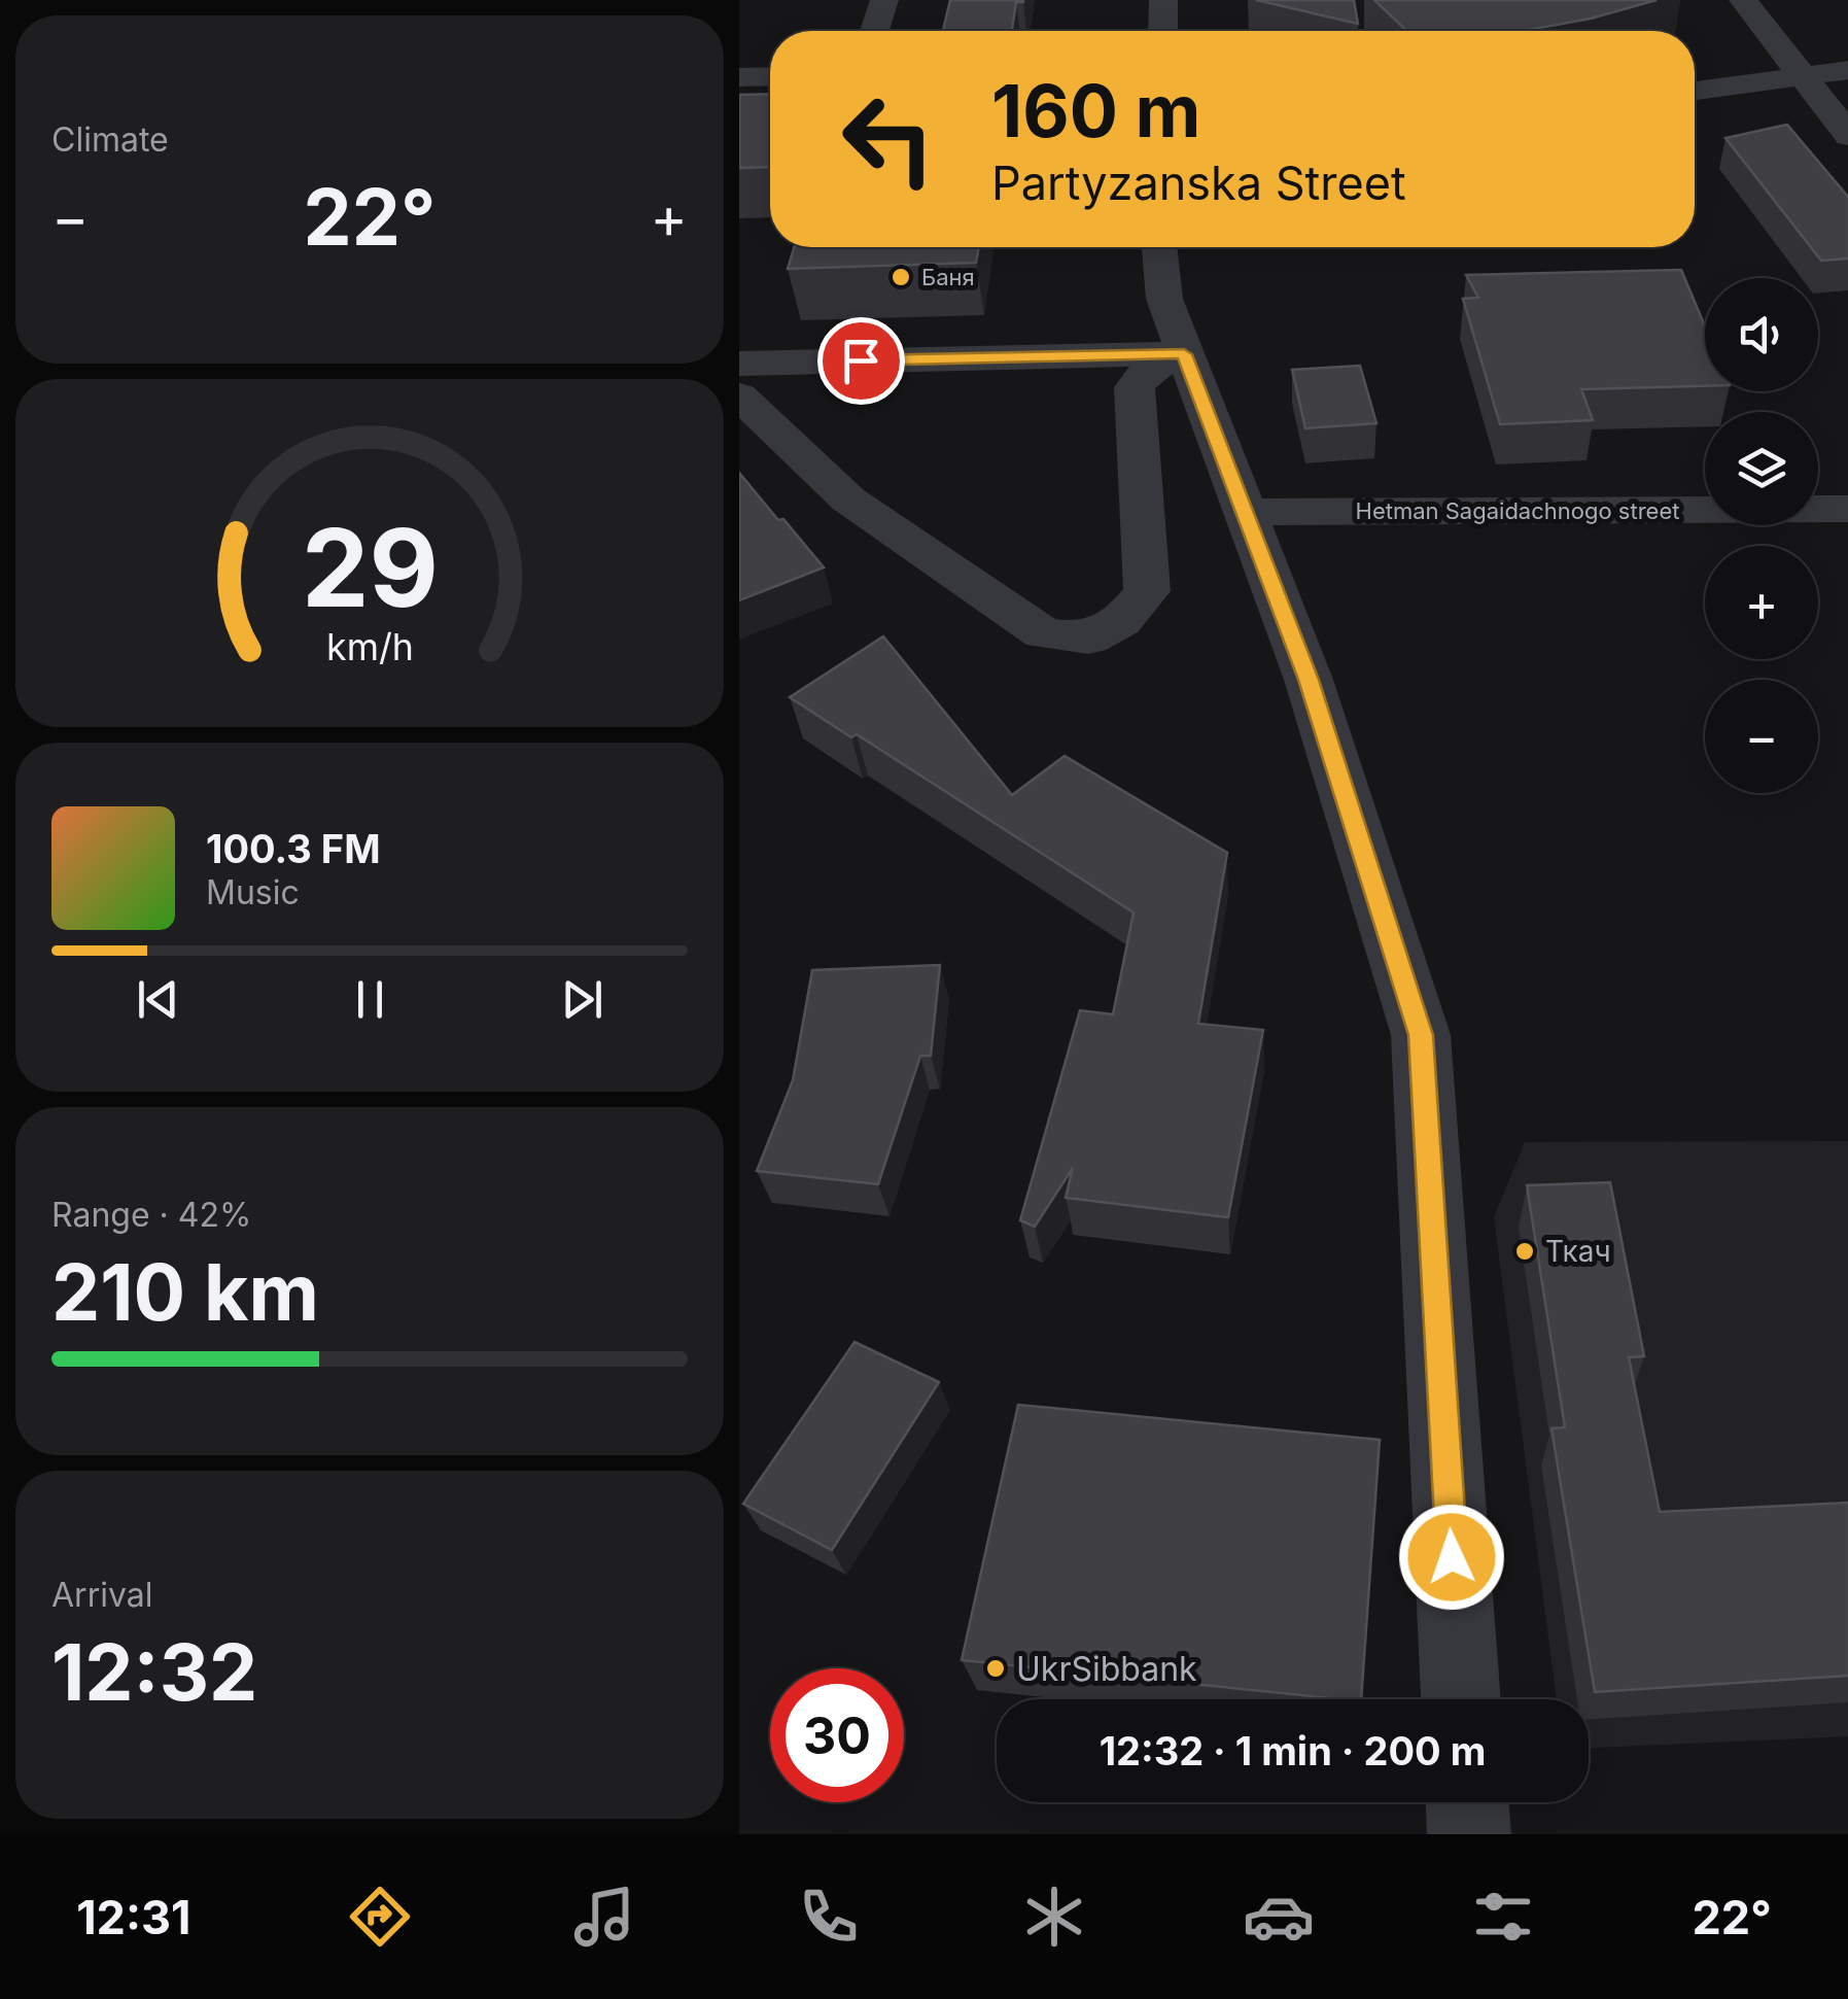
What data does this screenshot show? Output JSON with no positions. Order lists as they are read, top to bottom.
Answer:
{
  "streets": {
    "street": ["Hetman Sagaidachnogo street"]
  },
  "places": ["Баня", "Ткач", "UkrSibbank"],
  "page": {
    "tile": [
      "Climate",
      ["Range · 42%", "210 km"],
      ["Arrival", "12:32"]
    ],
    "turn": ["160 m", "Partyzanska Street"],
    "heat": ["−", "22°", "+"],
    "map_buttons": ["+", "−"],
    "song": ["100.3 FM", "Music"],
    "limit": "30",
    "trip": "12:32 · 1 min · 200 m",
    "tabs": ["12:31", "22°"],
    "gauge": ["29", "km/h"]
  }
}
